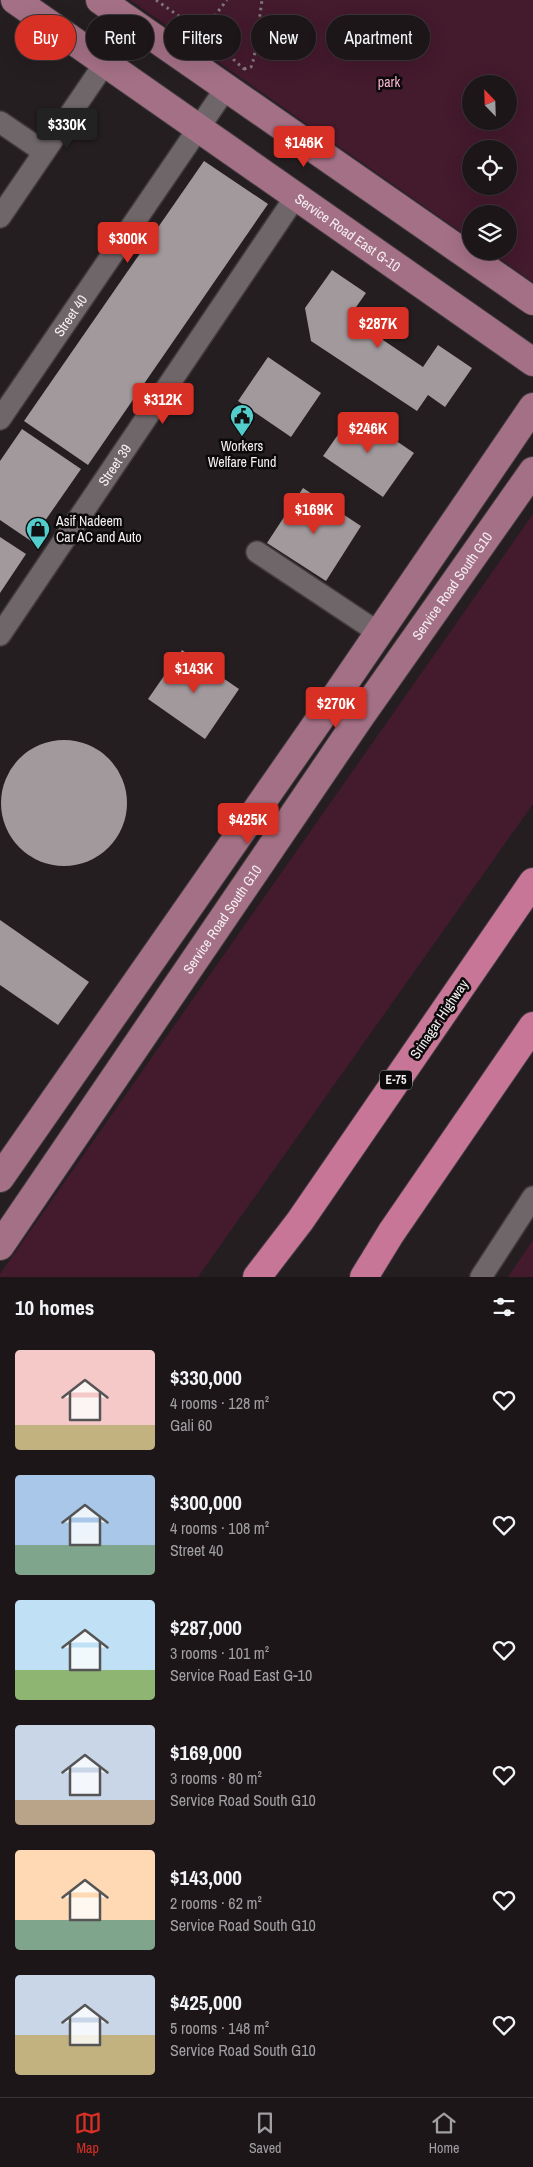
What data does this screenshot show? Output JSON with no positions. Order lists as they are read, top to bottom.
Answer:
{
  "streets": {
    "highway": ["Srinagar Highway", "E-75"],
    "main road": ["Service Road East G-10", "Service Road South G10"],
    "street": ["Street 40", "Street 39"]
  },
  "crossings": [
    ["Service Road East G-10", "Street 40"],
    ["Service Road East G-10", "Street 39"]
  ],
  "parks": ["park"],
  "places": {
    "public building": ["Workers Welfare Fund"],
    "shop": ["Asif Nadeem Car AC and Auto"]
  },
  "north": "top left",
  "page": {
    "chip": [
      "Buy",
      "Rent",
      "Filters",
      "New",
      "Apartment"
    ],
    "price": [
      "$330K",
      "$146K",
      "$300K",
      "$287K",
      "$312K",
      "$246K",
      "$169K",
      "$143K",
      "$270K",
      "$425K"
    ],
    "heading": "10 homes",
    "list": [
      {
        "name": "$330,000",
        "note": "4 rooms · 128 m² · Gali 60"
      },
      {
        "name": "$300,000",
        "note": "4 rooms · 108 m² · Street 40"
      },
      {
        "name": "$287,000",
        "note": "3 rooms · 101 m² · Service Road East G-10"
      },
      {
        "name": "$169,000",
        "note": "3 rooms · 80 m² · Service Road South G10"
      },
      {
        "name": "$143,000",
        "note": "2 rooms · 62 m² · Service Road South G10"
      },
      {
        "name": "$425,000",
        "note": "5 rooms · 148 m² · Service Road South G10"
      }
    ],
    "tabs": ["Map", "Saved", "Home"]
  }
}
